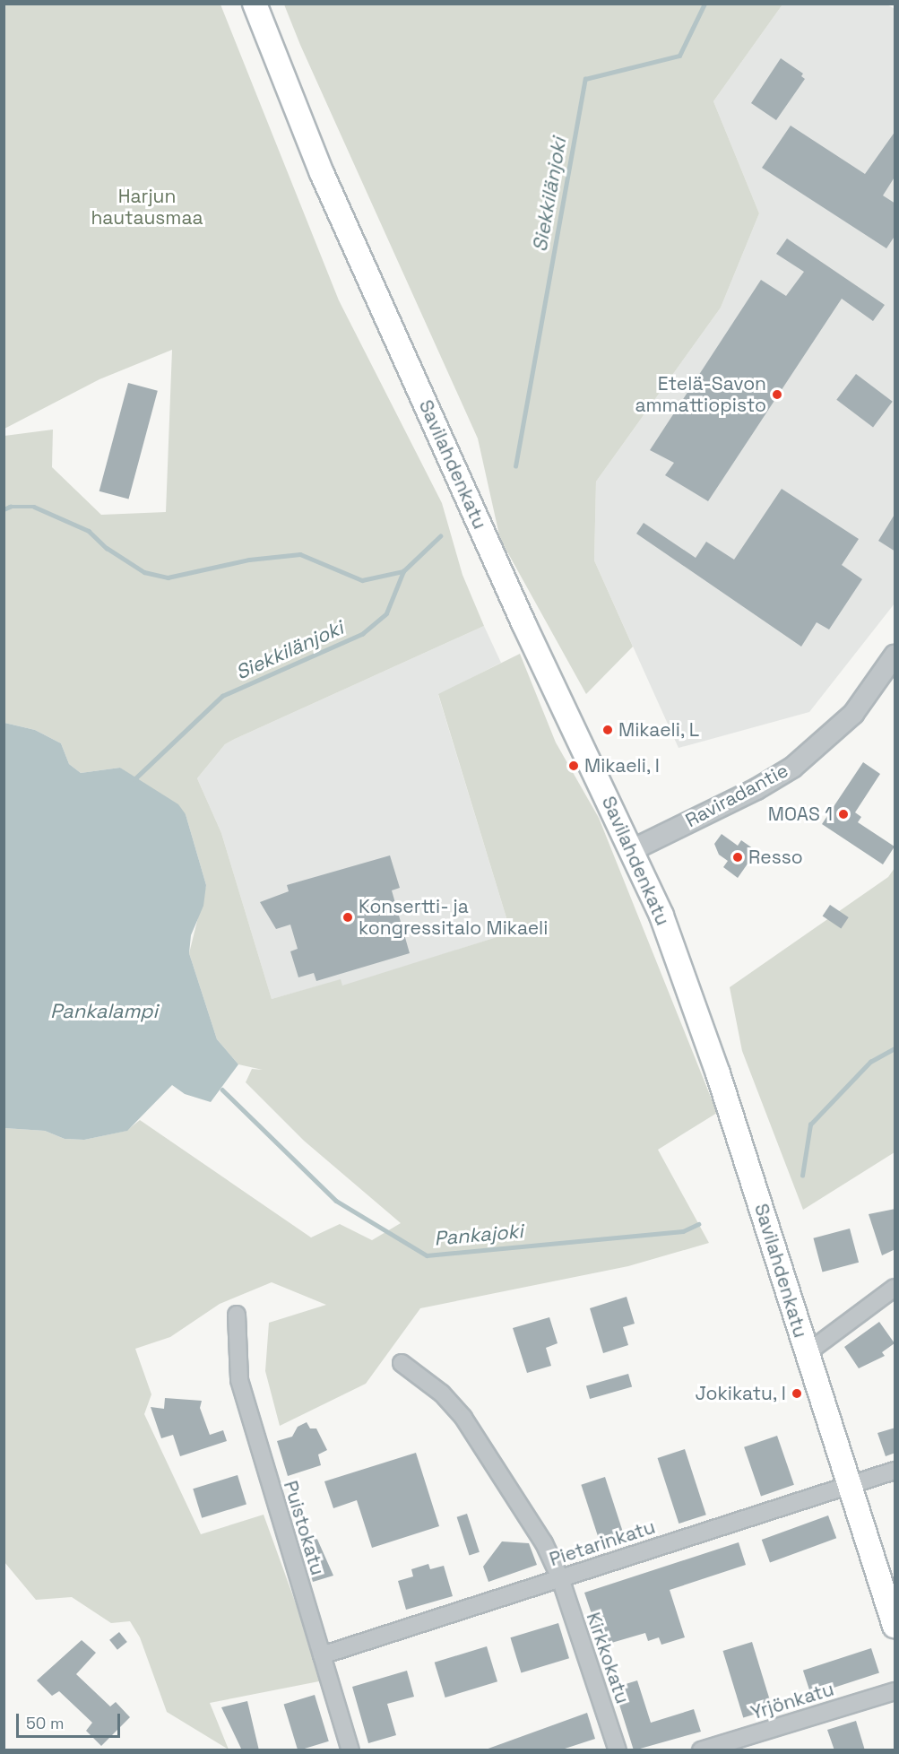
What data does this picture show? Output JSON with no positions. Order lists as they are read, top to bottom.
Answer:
{
  "streets": {
    "main road": ["Savilahdenkatu"],
    "street": [
      "Raviradantie",
      "Puistokatu",
      "Pietarinkatu",
      "Kirkkokatu",
      "Yrjönkatu"
    ]
  },
  "crossings": [
    ["Savilahdenkatu", "Raviradantie"],
    ["Savilahdenkatu", "Pietarinkatu"],
    ["Puistokatu", "Pietarinkatu"],
    ["Pietarinkatu", "Kirkkokatu"]
  ],
  "water": ["Siekkilänjoki", "Pankalampi", "Pankajoki"],
  "parks": ["Harjun hautausmaa"],
  "places": [
    "Etelä-Savon ammattiopisto",
    "Mikaeli, L",
    "Mikaeli, I",
    "MOAS 1",
    "Resso",
    "Konsertti- ja kongressitalo Mikaeli",
    "Jokikatu, I"
  ],
  "scale_bar": "50 m"
}
